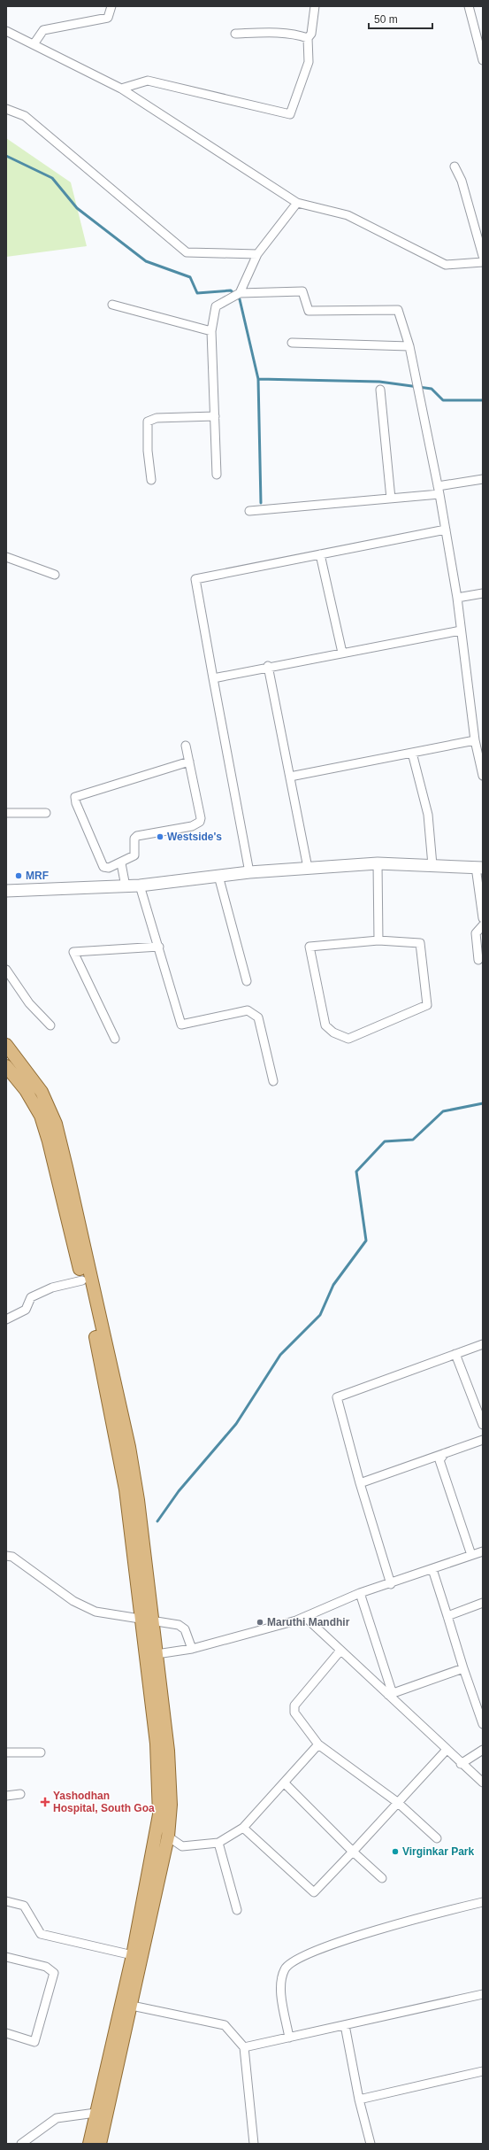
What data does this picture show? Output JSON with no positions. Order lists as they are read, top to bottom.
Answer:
{
  "places": {
    "other": [
      "Westside's",
      "MRF",
      "Maruthi Mandhir",
      "Virginkar Park"
    ],
    "health": ["Yashodhan Hospital, South Goa"]
  },
  "scale_bar": "50 m"
}
